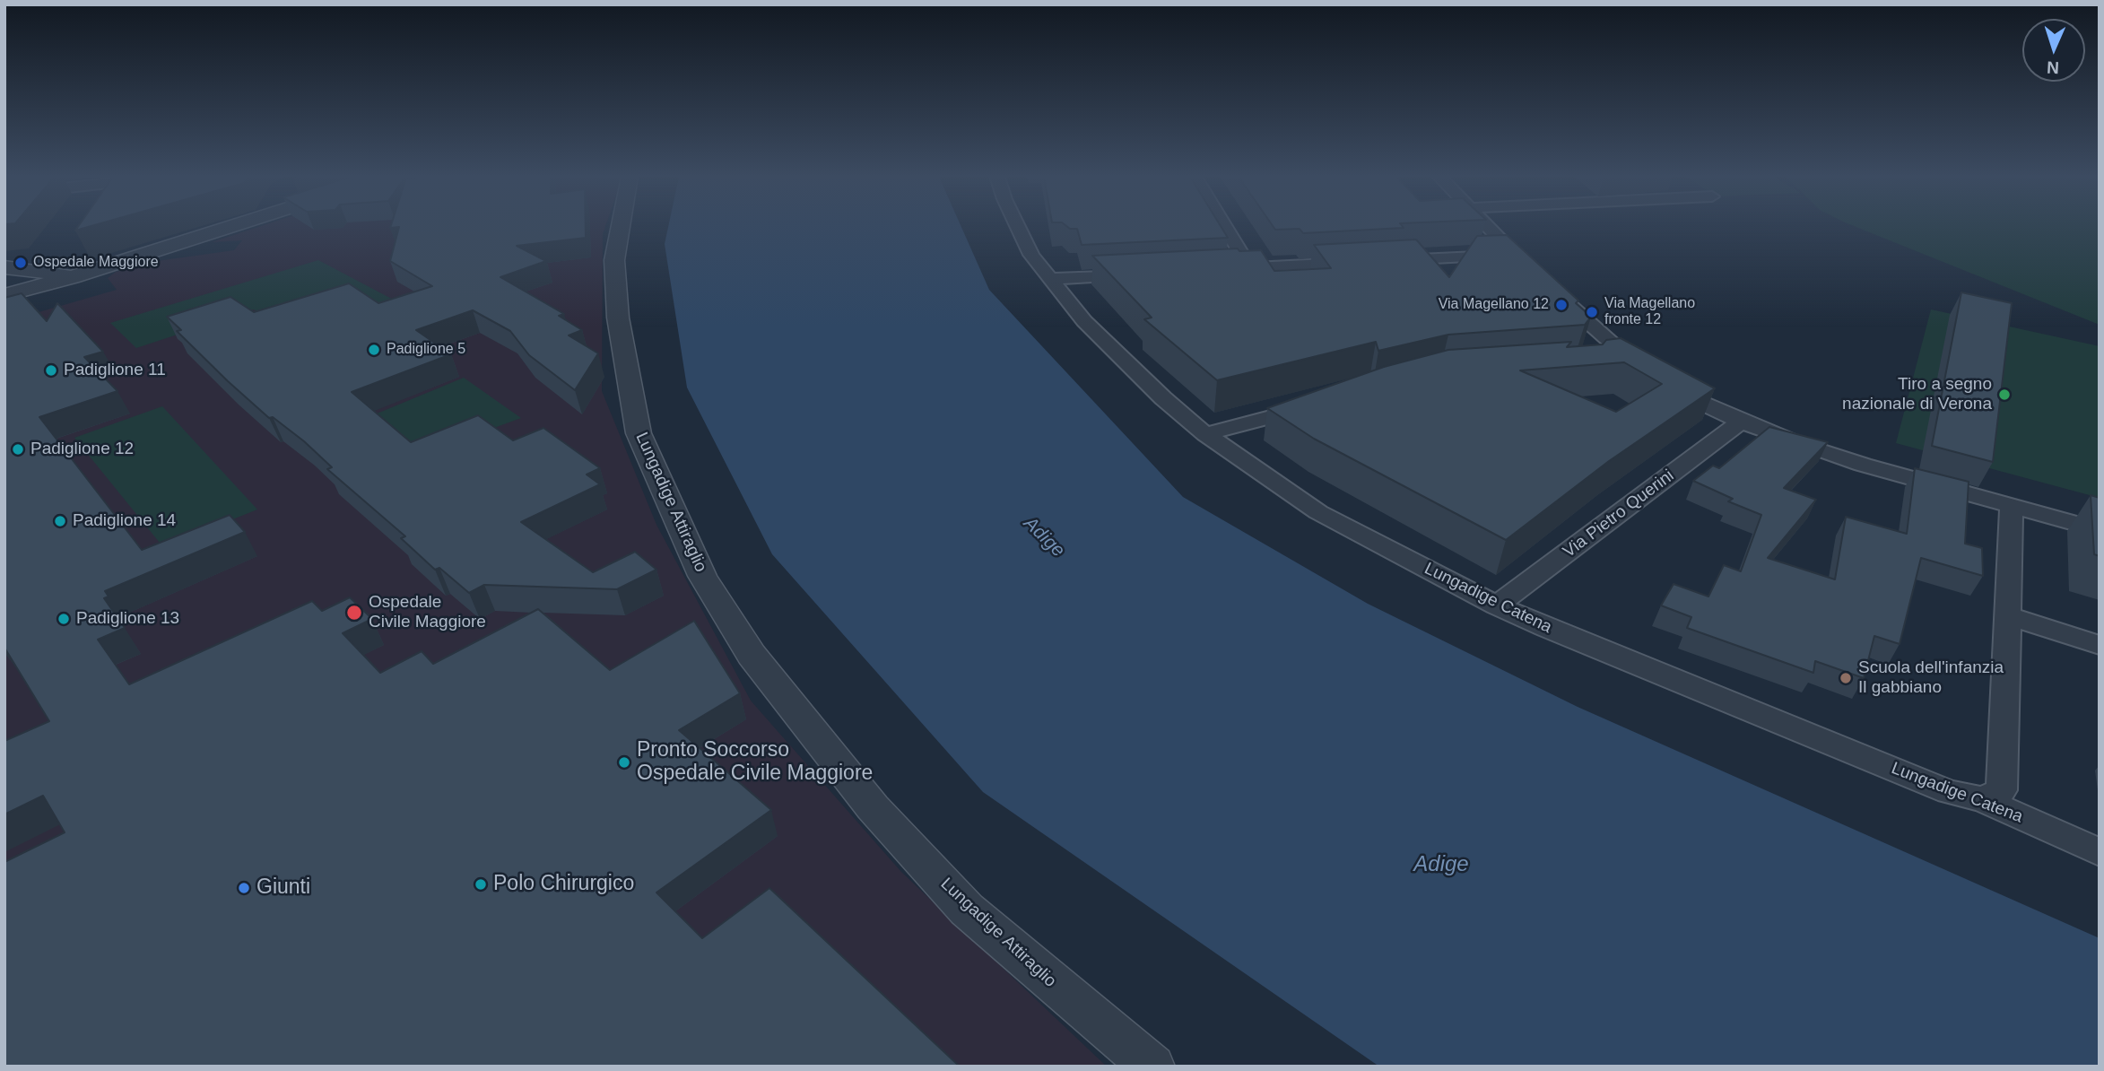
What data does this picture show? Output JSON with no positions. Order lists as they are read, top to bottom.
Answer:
{
  "streets": {
    "street": ["Lungadige Attiraglio", "Via Pietro Querini", "Lungadige Catena"]
  },
  "crossings": [
    ["Via Pietro Querini", "Lungadige Catena"]
  ],
  "water": ["Adige"],
  "places": [
    "Ospedale Maggiore",
    "Via Magellano 12",
    "Via Magellano fronte 12",
    "Padiglione 5",
    "Padiglione 11",
    "Tiro a segno nazionale di Verona",
    "Padiglione 12",
    "Padiglione 14",
    "Ospedale Civile Maggiore",
    "Padiglione 13",
    "Scuola dell'infanzia Il gabbiano",
    "Pronto Soccorso Ospedale Civile Maggiore",
    "Polo Chirurgico",
    "Giunti"
  ],
  "north": "bottom"
}
